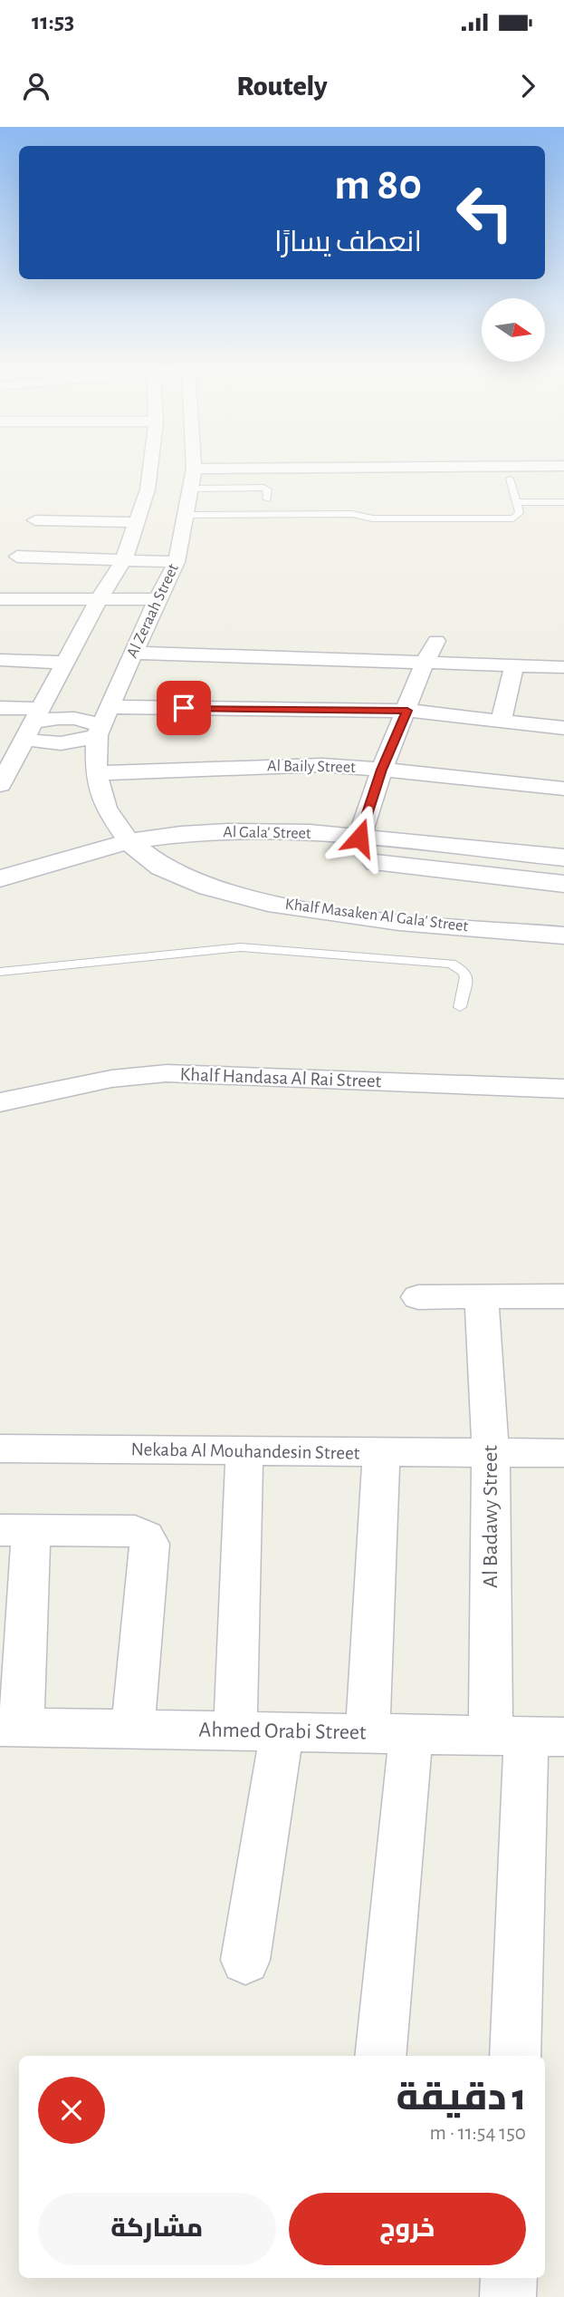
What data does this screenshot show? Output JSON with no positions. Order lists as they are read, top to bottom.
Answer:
{
  "streets": {
    "street": [
      "Al Zeraah Street",
      "Al Baily Street",
      "Al Gala' Street",
      "Khalf Masaken Al Gala' Street",
      "Khalf Handasa Al Rai Street",
      "Nekaba Al Mouhandesin Street",
      "Al Badawy Street",
      "Ahmed Orabi Street"
    ]
  },
  "crossings": [
    ["Al Zeraah Street", "Al Baily Street"],
    ["Al Zeraah Street", "Al Gala' Street"],
    ["Al Zeraah Street", "Khalf Masaken Al Gala' Street"],
    ["Al Gala' Street", "Khalf Masaken Al Gala' Street"],
    ["Nekaba Al Mouhandesin Street", "Al Badawy Street"],
    ["Al Badawy Street", "Ahmed Orabi Street"]
  ],
  "north": "right",
  "page": {
    "status": "11:53",
    "header": "Routely",
    "turn": ["80 m", "انعطف يسارًا"],
    "heading": ["1 دقيقة", "150 m · 11:54"],
    "buttons": ["خروج", "مشاركة"]
  }
}
